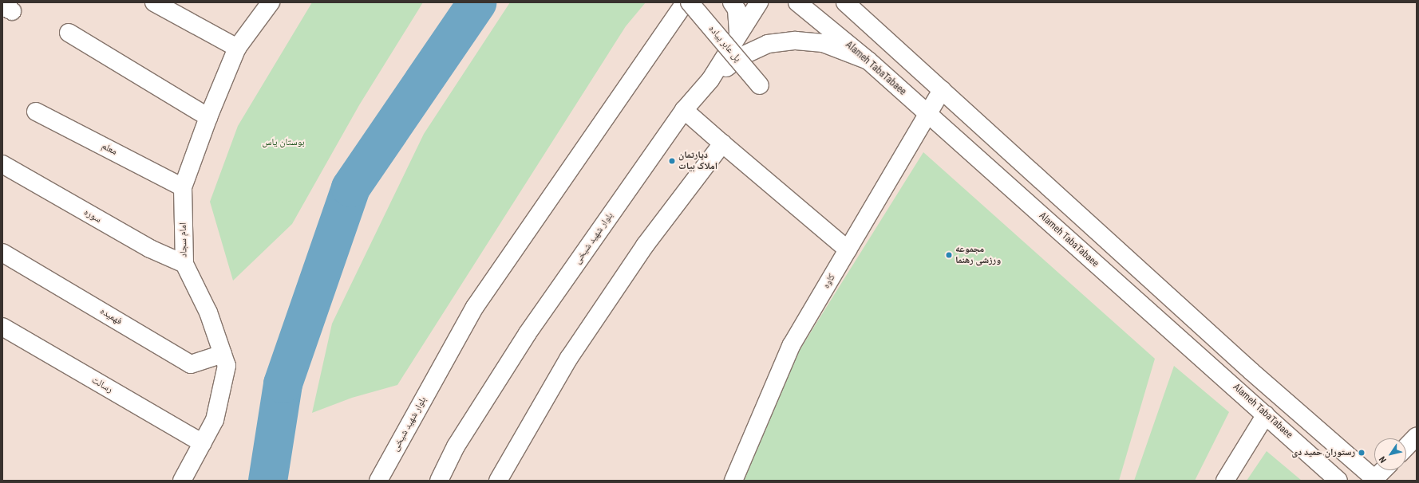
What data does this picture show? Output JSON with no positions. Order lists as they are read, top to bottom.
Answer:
{
  "streets": {
    "street": [
      "پل عابر پیاده",
      "Alameh TabaTabaee",
      "معلم",
      "سوره",
      "بلوار شهید شیخی",
      "امام سجاد",
      "کاوه",
      "فهمیده",
      "رسالت"
    ]
  },
  "crossings": [
    ["Alameh TabaTabaee", "کاوه"],
    ["معلم", "امام سجاد"],
    ["سوره", "امام سجاد"],
    ["امام سجاد", "فهمیده"],
    ["امام سجاد", "رسالت"]
  ],
  "parks": ["بوستان یاس"],
  "places": ["دپارتمان املاک بیات", "مجموعه ورزشی رهنما", "رستوران حمید دی"],
  "north": "bottom left"
}
